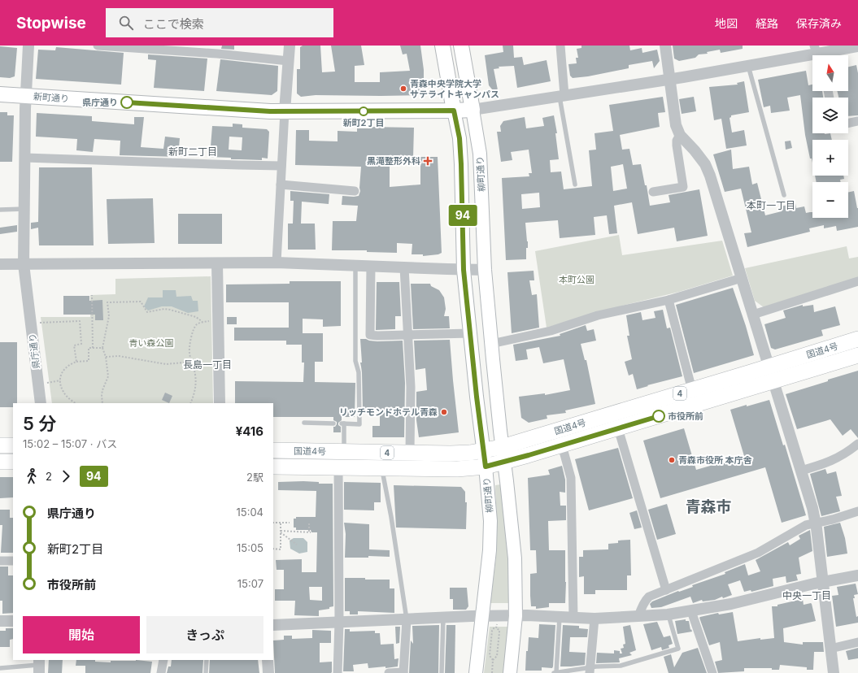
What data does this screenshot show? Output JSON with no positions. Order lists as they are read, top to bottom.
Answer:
{
  "streets": {
    "highway": ["国道4号", "4"],
    "main road": ["新町通り", "柳町通り"],
    "street": ["県庁通り"]
  },
  "crossings": [
    ["新町通り", "柳町通り"],
    ["新町通り", "県庁通り"],
    ["柳町通り", "国道4号"]
  ],
  "districts": [
    "新町二丁目",
    "本町一丁目",
    "長島一丁目",
    "青森市",
    "中央一丁目"
  ],
  "parks": ["本町公園", "青い森公園"],
  "places": {
    "other": [
      "青森中央学院大学 サテライトキャンパス",
      "県庁通り",
      "新町2丁目",
      "リッチモンドホテル青森",
      "市役所前",
      "青森市役所 本庁舎"
    ],
    "health": ["黒滝整形外科"]
  },
  "lines": ["bus line 94"],
  "north": "top",
  "page": {
    "header": "Stopwise",
    "search": "ここで検索",
    "nav": ["地図", "経路", "保存済み"],
    "on_map": "94",
    "map_buttons": ["+", "−"],
    "heading": ["5 分", "15:02 – 15:07 · バス", "¥416"],
    "legs": ["2", "94", "2駅"],
    "list": [
      {
        "name": "県庁通り",
        "value": "15:04"
      },
      {
        "name": "新町2丁目",
        "value": "15:05"
      },
      {
        "name": "市役所前",
        "value": "15:07"
      }
    ],
    "buttons": ["開始", "きっぷ"]
  }
}
